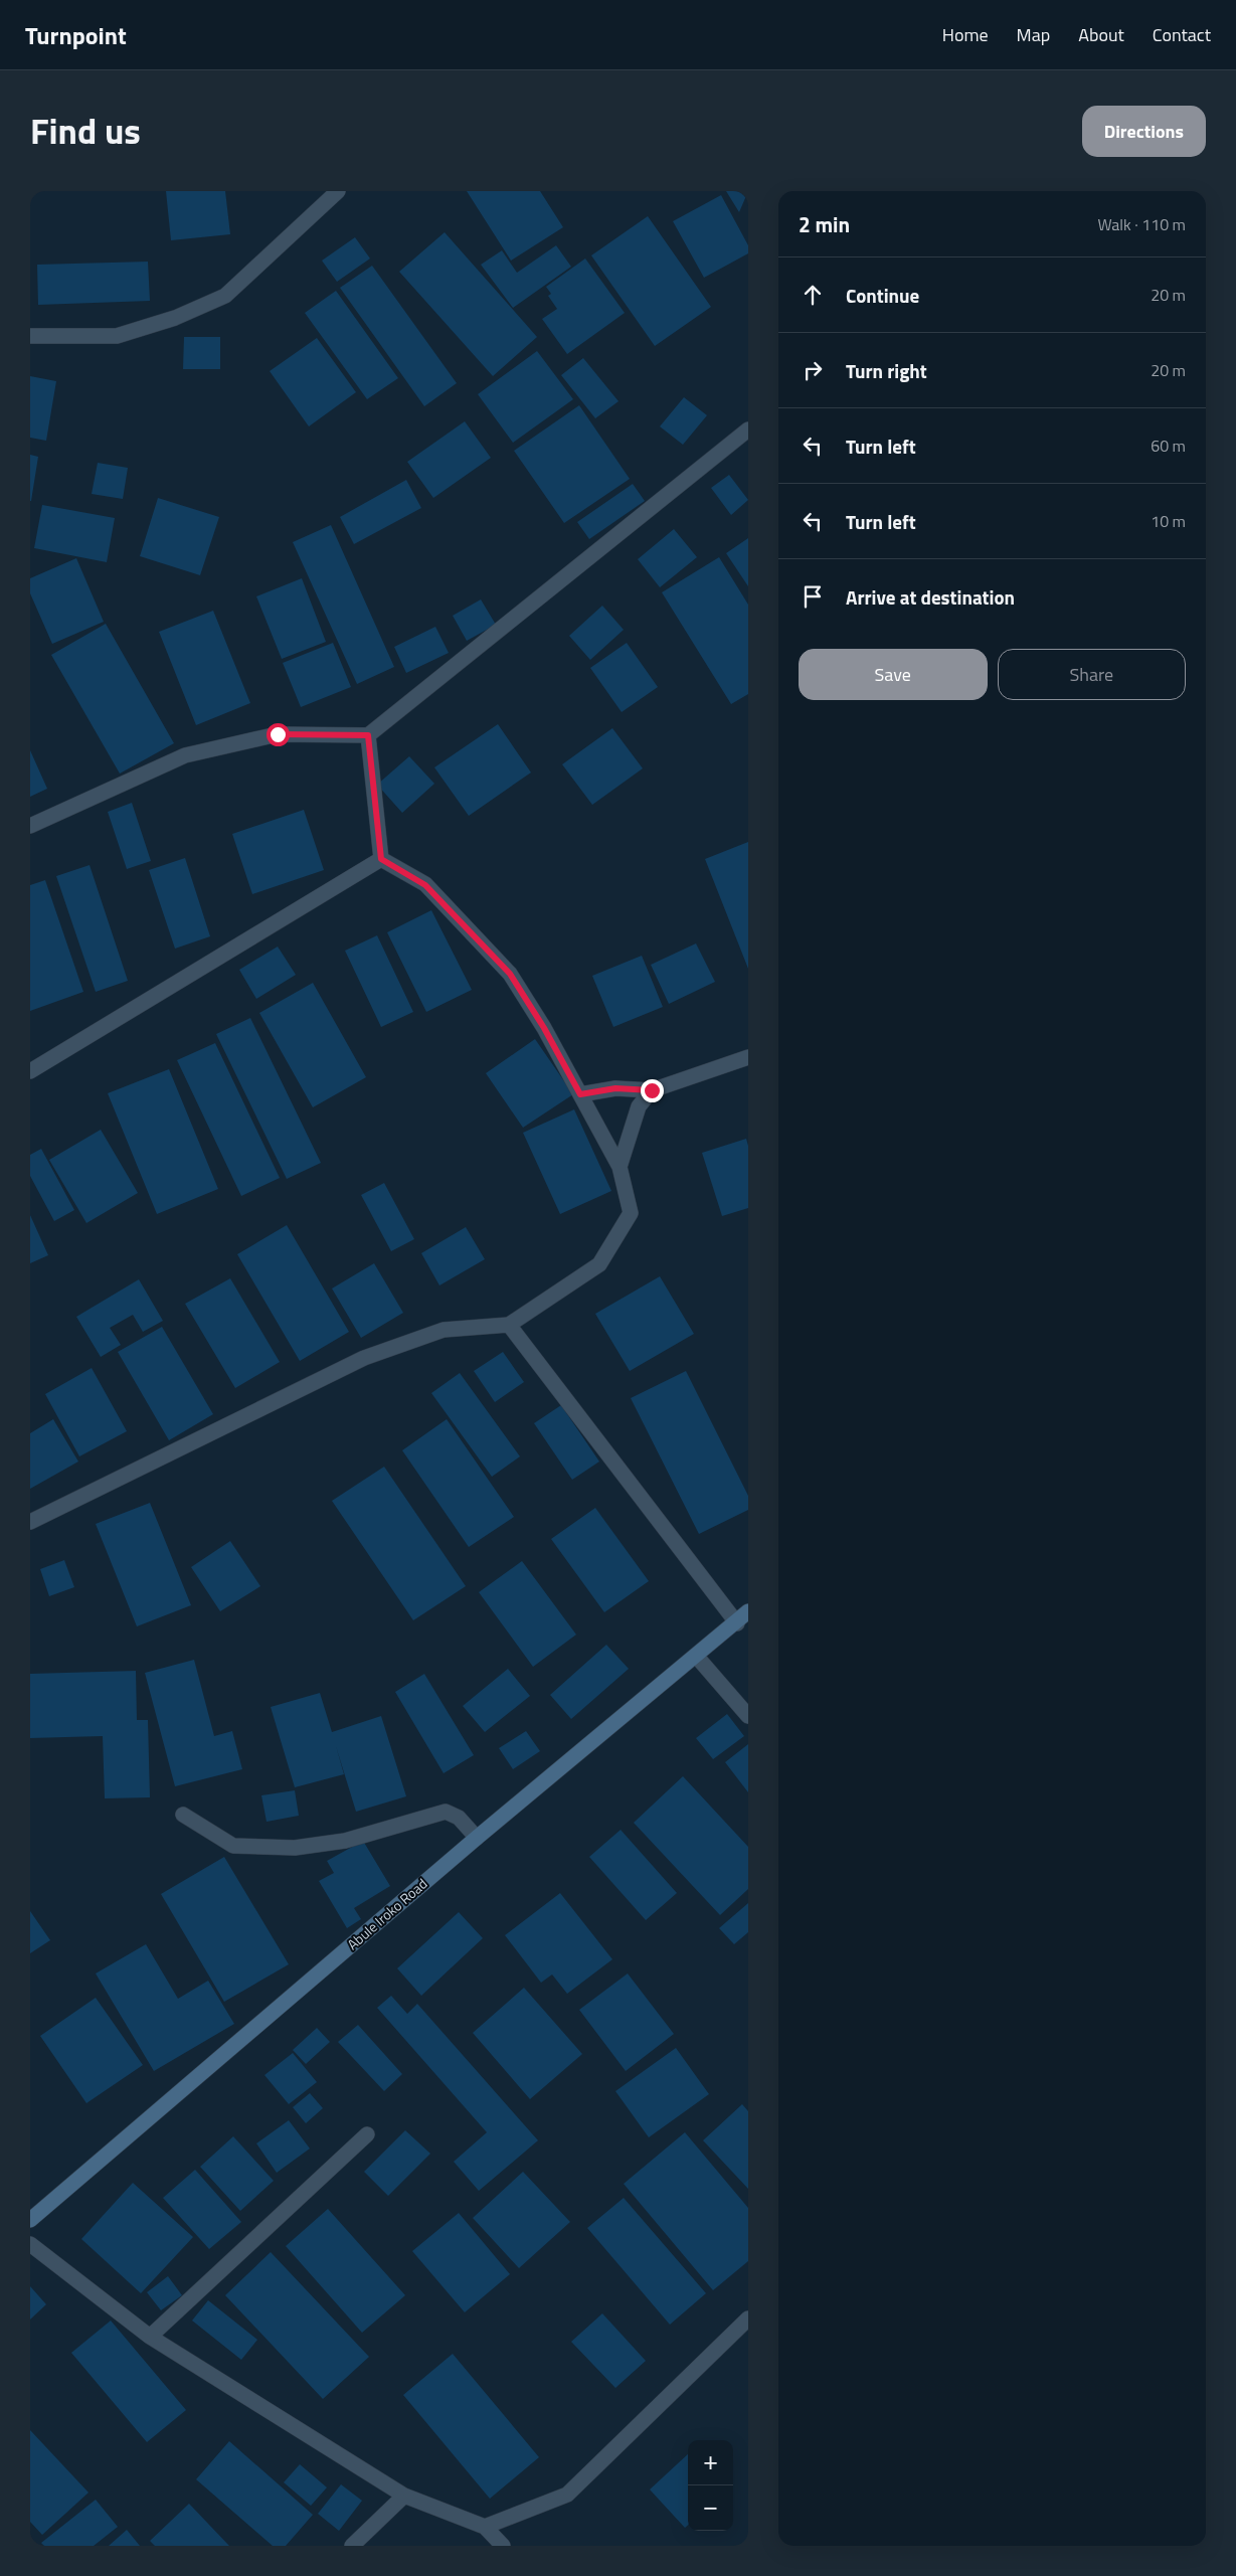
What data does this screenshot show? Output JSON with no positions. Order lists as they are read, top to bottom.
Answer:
{
  "streets": {
    "street": ["Abule Iroko Road"]
  },
  "page": {
    "header": "Turnpoint",
    "nav": [
      "Home",
      "Map",
      "About",
      "Contact"
    ],
    "title": "Find us",
    "buttons": [
      "Directions",
      ["Save", "Share"]
    ],
    "heading": ["2 min", "Walk · 110 m"],
    "list": [
      ["Continue", "20 m"],
      ["Turn right", "20 m"],
      ["Turn left", "60 m"],
      ["Turn left", "10 m"],
      "Arrive at destination"
    ],
    "map_buttons": ["+", "−"]
  }
}
